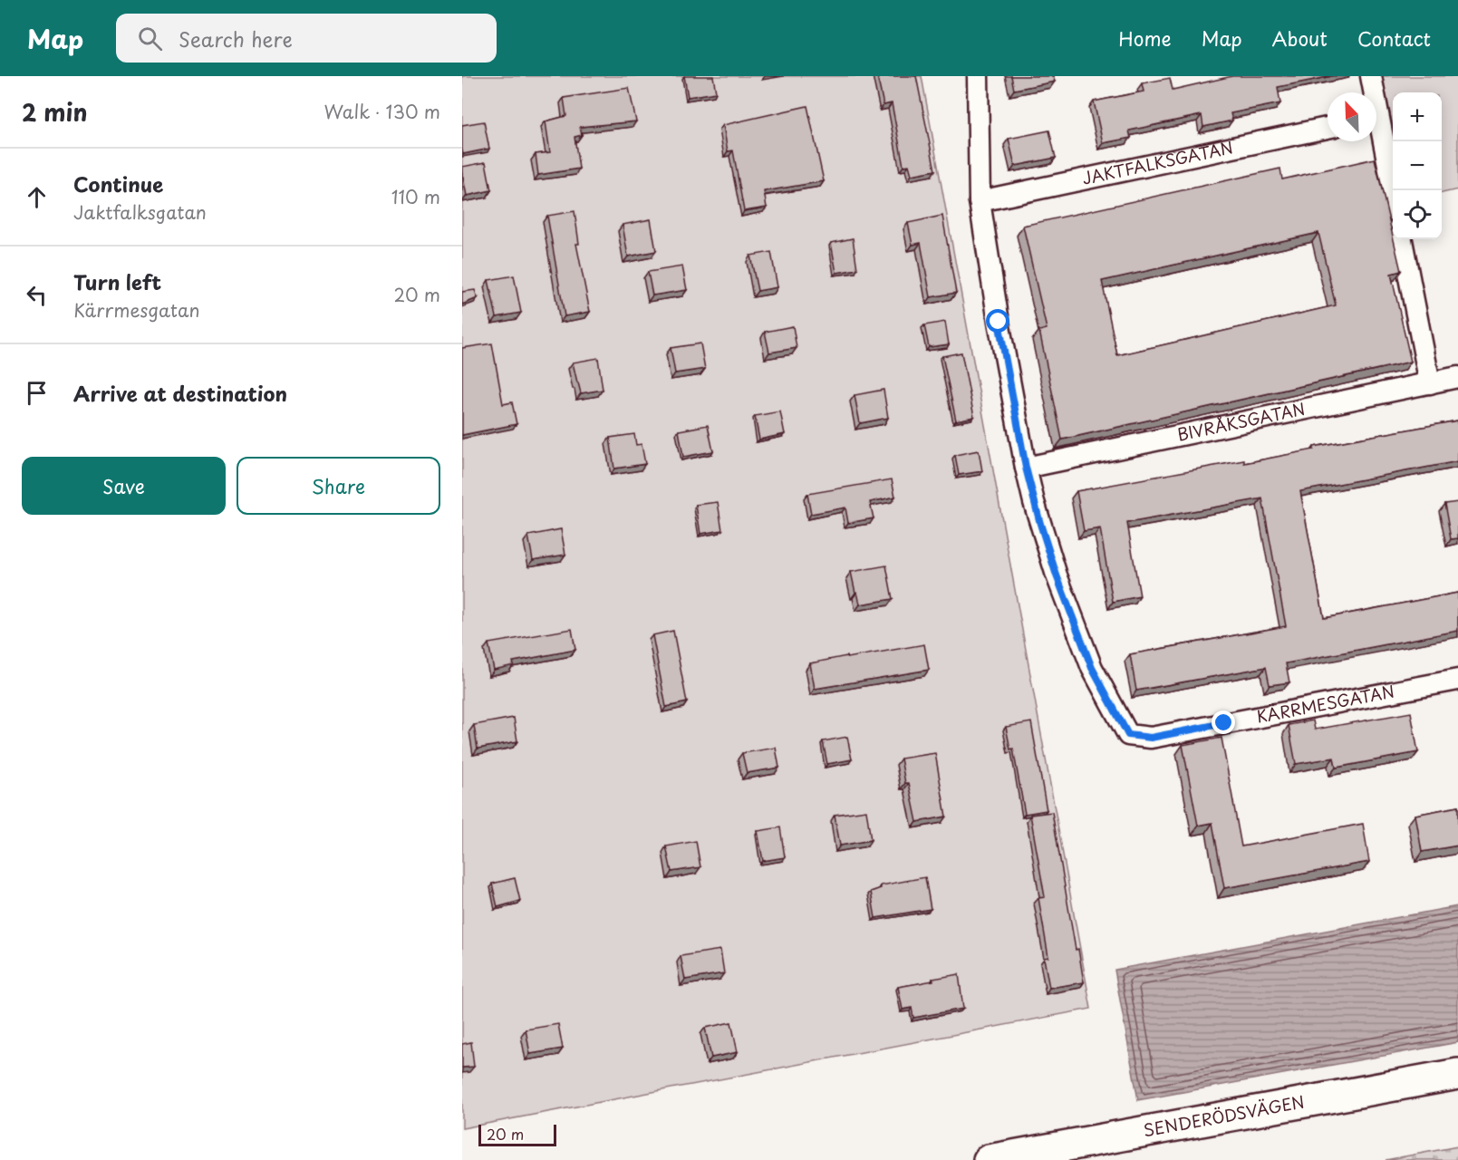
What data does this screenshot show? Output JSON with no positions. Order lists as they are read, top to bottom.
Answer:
{
  "streets": {
    "street": [
      "JAKTFALKSGATAN",
      "BIVRÅKSGATAN",
      "KÄRRMESGATAN",
      "SENDERÖDSVÄGEN"
    ]
  },
  "crossings": [
    ["BIVRÅKSGATAN", "KÄRRMESGATAN"]
  ],
  "scale_bar": "20 m",
  "north": "top left",
  "page": {
    "header": "Map",
    "search": "Search here",
    "nav": [
      "Home",
      "Map",
      "About",
      "Contact"
    ],
    "heading": ["2 min", "Walk · 130 m"],
    "map_buttons": ["+", "−"],
    "list": [
      ["Continue", "Jaktfalksgatan", "110 m"],
      ["Turn left", "Kärrmesgatan", "20 m"],
      "Arrive at destination"
    ],
    "buttons": ["Save", "Share"],
    "scale": "20 m"
  }
}
